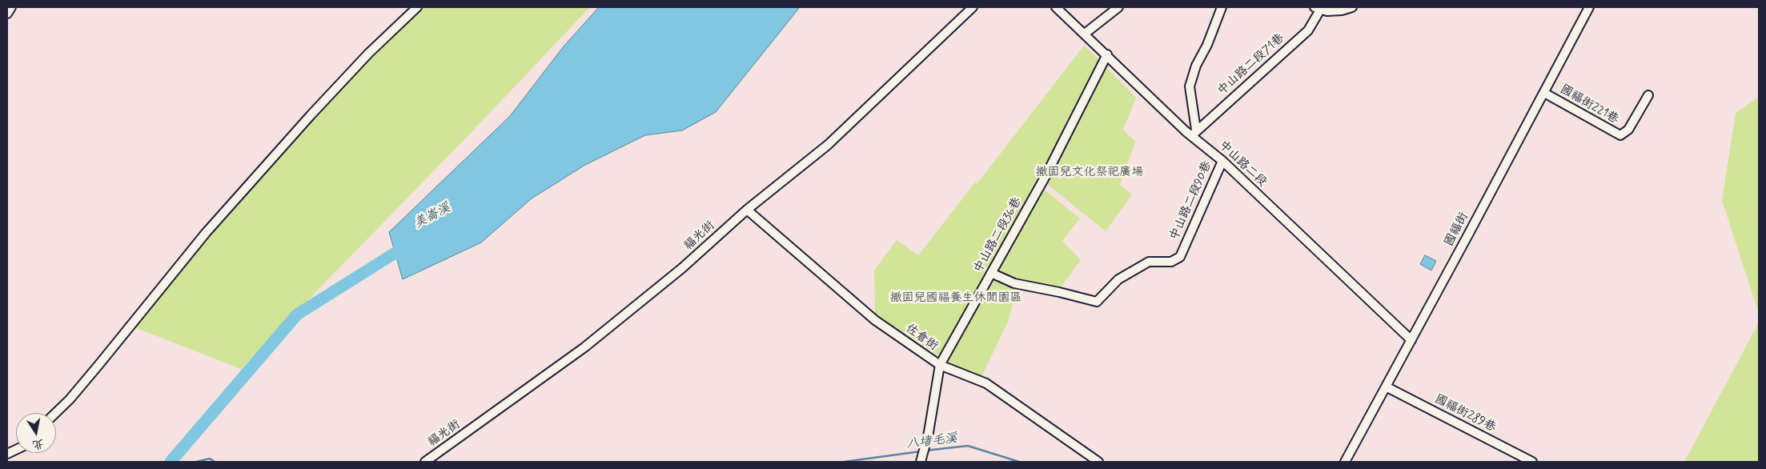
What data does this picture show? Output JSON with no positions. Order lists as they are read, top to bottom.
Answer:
{
  "streets": {
    "street": [
      "中山路二段71巷",
      "國福街221巷",
      "中山路二段",
      "中山路二段90巷",
      "國福街",
      "中山路二段36巷",
      "福光街",
      "佐倉街",
      "國福街289巷"
    ]
  },
  "crossings": [
    ["中山路二段71巷", "中山路二段"],
    ["國福街221巷", "國福街"],
    ["中山路二段", "中山路二段90巷"],
    ["中山路二段", "國福街"],
    ["中山路二段", "中山路二段36巷"],
    ["中山路二段90巷", "中山路二段36巷"],
    ["國福街", "國福街289巷"],
    ["中山路二段36巷", "佐倉街"],
    ["福光街", "佐倉街"]
  ],
  "water": ["美崙溪", "八堵毛溪"],
  "parks": ["撒固兒文化祭祀廣場", "撒固兒國福養生休閒園區"],
  "north": "bottom"
}
